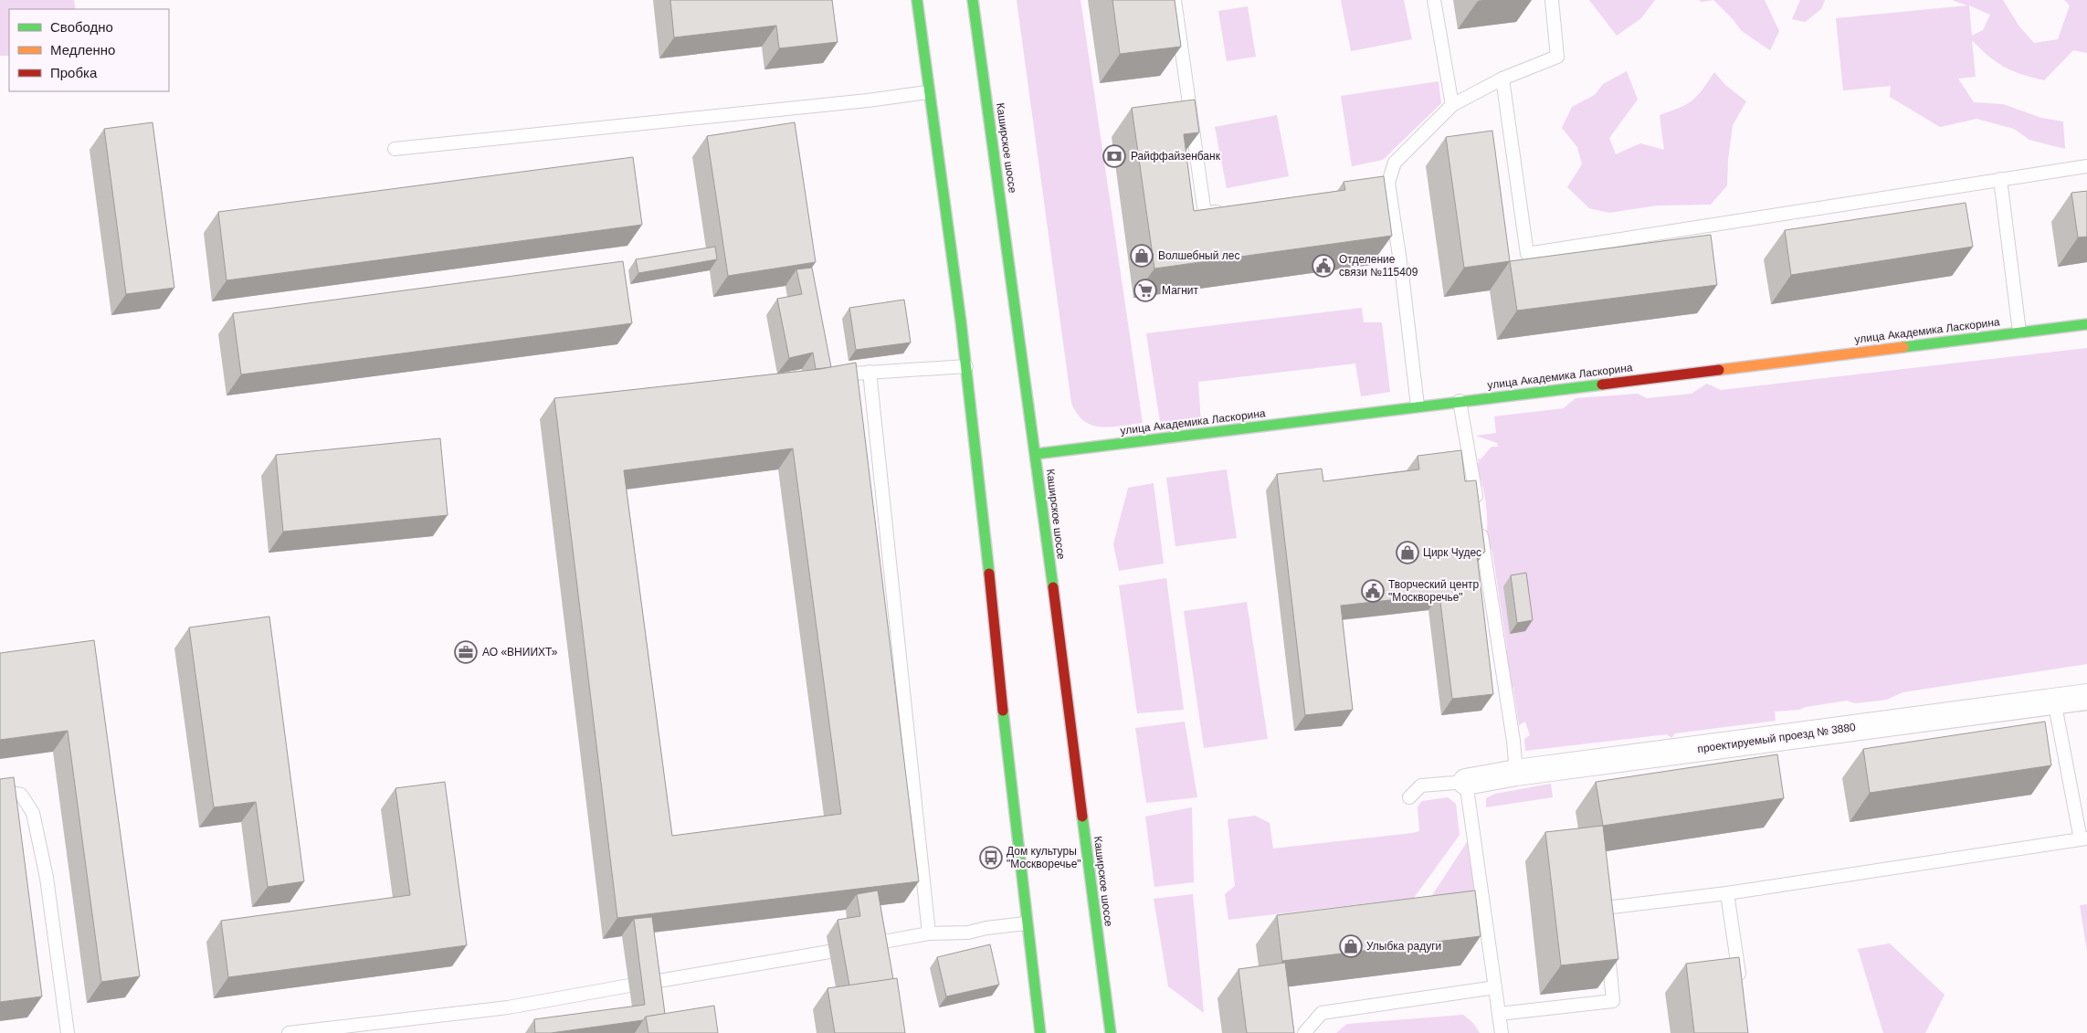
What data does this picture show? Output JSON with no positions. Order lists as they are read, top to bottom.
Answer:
{
  "streets": {
    "main road": ["Каширское шоссе", "улица Академика Ласкорина"],
    "street": ["проектируемый проезд № 3880"]
  },
  "crossings": [
    ["Каширское шоссе", "улица Академика Ласкорина"]
  ],
  "places": {
    "bank": ["Райффайзенбанк"],
    "shop": ["Волшебный лес", "Цирк Чудес", "Улыбка радуги"],
    "public building": ["Отделение связи №115409", "Творческий центр \"Москворечье\""],
    "supermarket": ["Магнит"],
    "office": ["АО «ВНИИХТ»"],
    "bus stop": ["Дом культуры \"Москворечье\""]
  },
  "legend": ["Свободно", "Медленно", "Пробка"]
}
